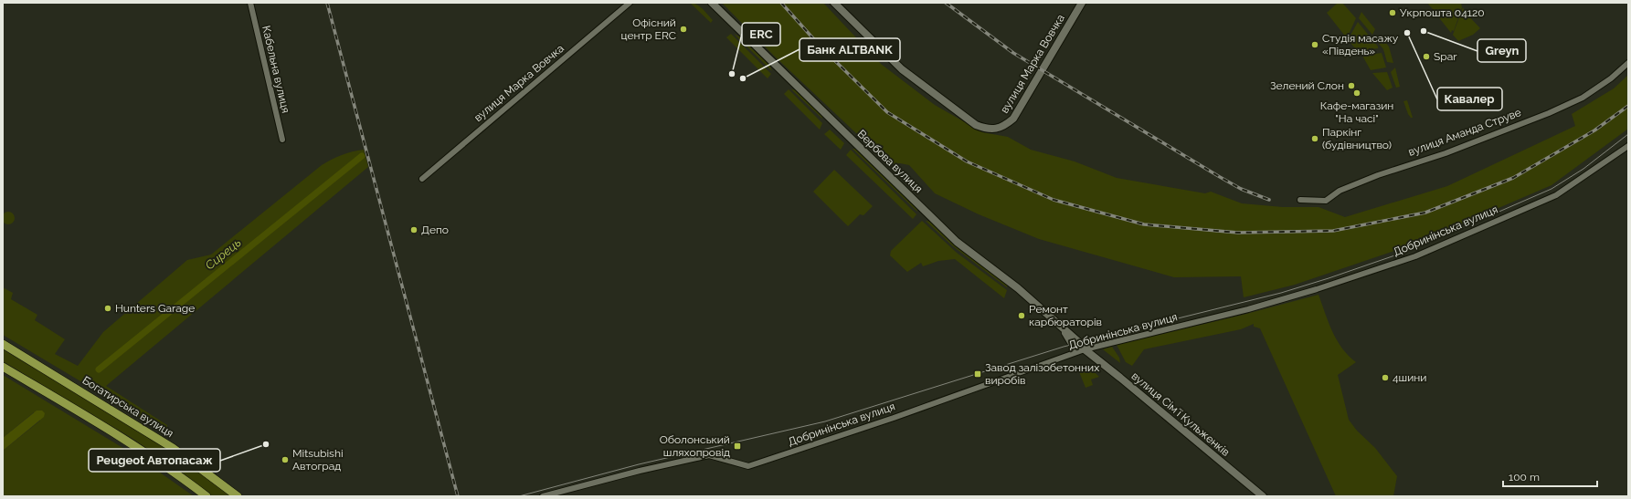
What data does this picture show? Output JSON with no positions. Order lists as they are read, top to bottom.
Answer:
{
  "streets": {
    "main road": [
      "вулиця Марка Вовчка",
      "Вербова вулиця",
      "Богатирська вулиця",
      "вулиця Сімʼї Кульженків"
    ],
    "street": ["Кабельна вулиця", "вулиця Аманда Струве", "Добринінська вулиця"]
  },
  "crossings": [
    ["Вербова вулиця", "Добринінська вулиця"],
    ["Вербова вулиця", "вулиця Сімʼї Кульженків"],
    ["Добринінська вулиця", "вулиця Сімʼї Кульженків"]
  ],
  "water": ["Сирець"],
  "places": {
    "other": [
      "Укрпошта 04120",
      "Офісний центр ERC",
      "Greyn",
      "Кавалер",
      "Студія масажу «Південь»",
      "Spar",
      "ERC",
      "Банк ALTBANK",
      "Зелений Слон",
      "Кафе-магазин \"На часі\"",
      "Паркінг (будівництво)",
      "Депо",
      "Hunters Garage",
      "Ремонт карбюраторів",
      "4шини",
      "Peugeot Автопасаж",
      "Mitsubishi Автоград"
    ],
    "transit": ["Завод залізобетонних виробів", "Оболонський шляхопровід"]
  },
  "scale_bar": "100 m"
}
